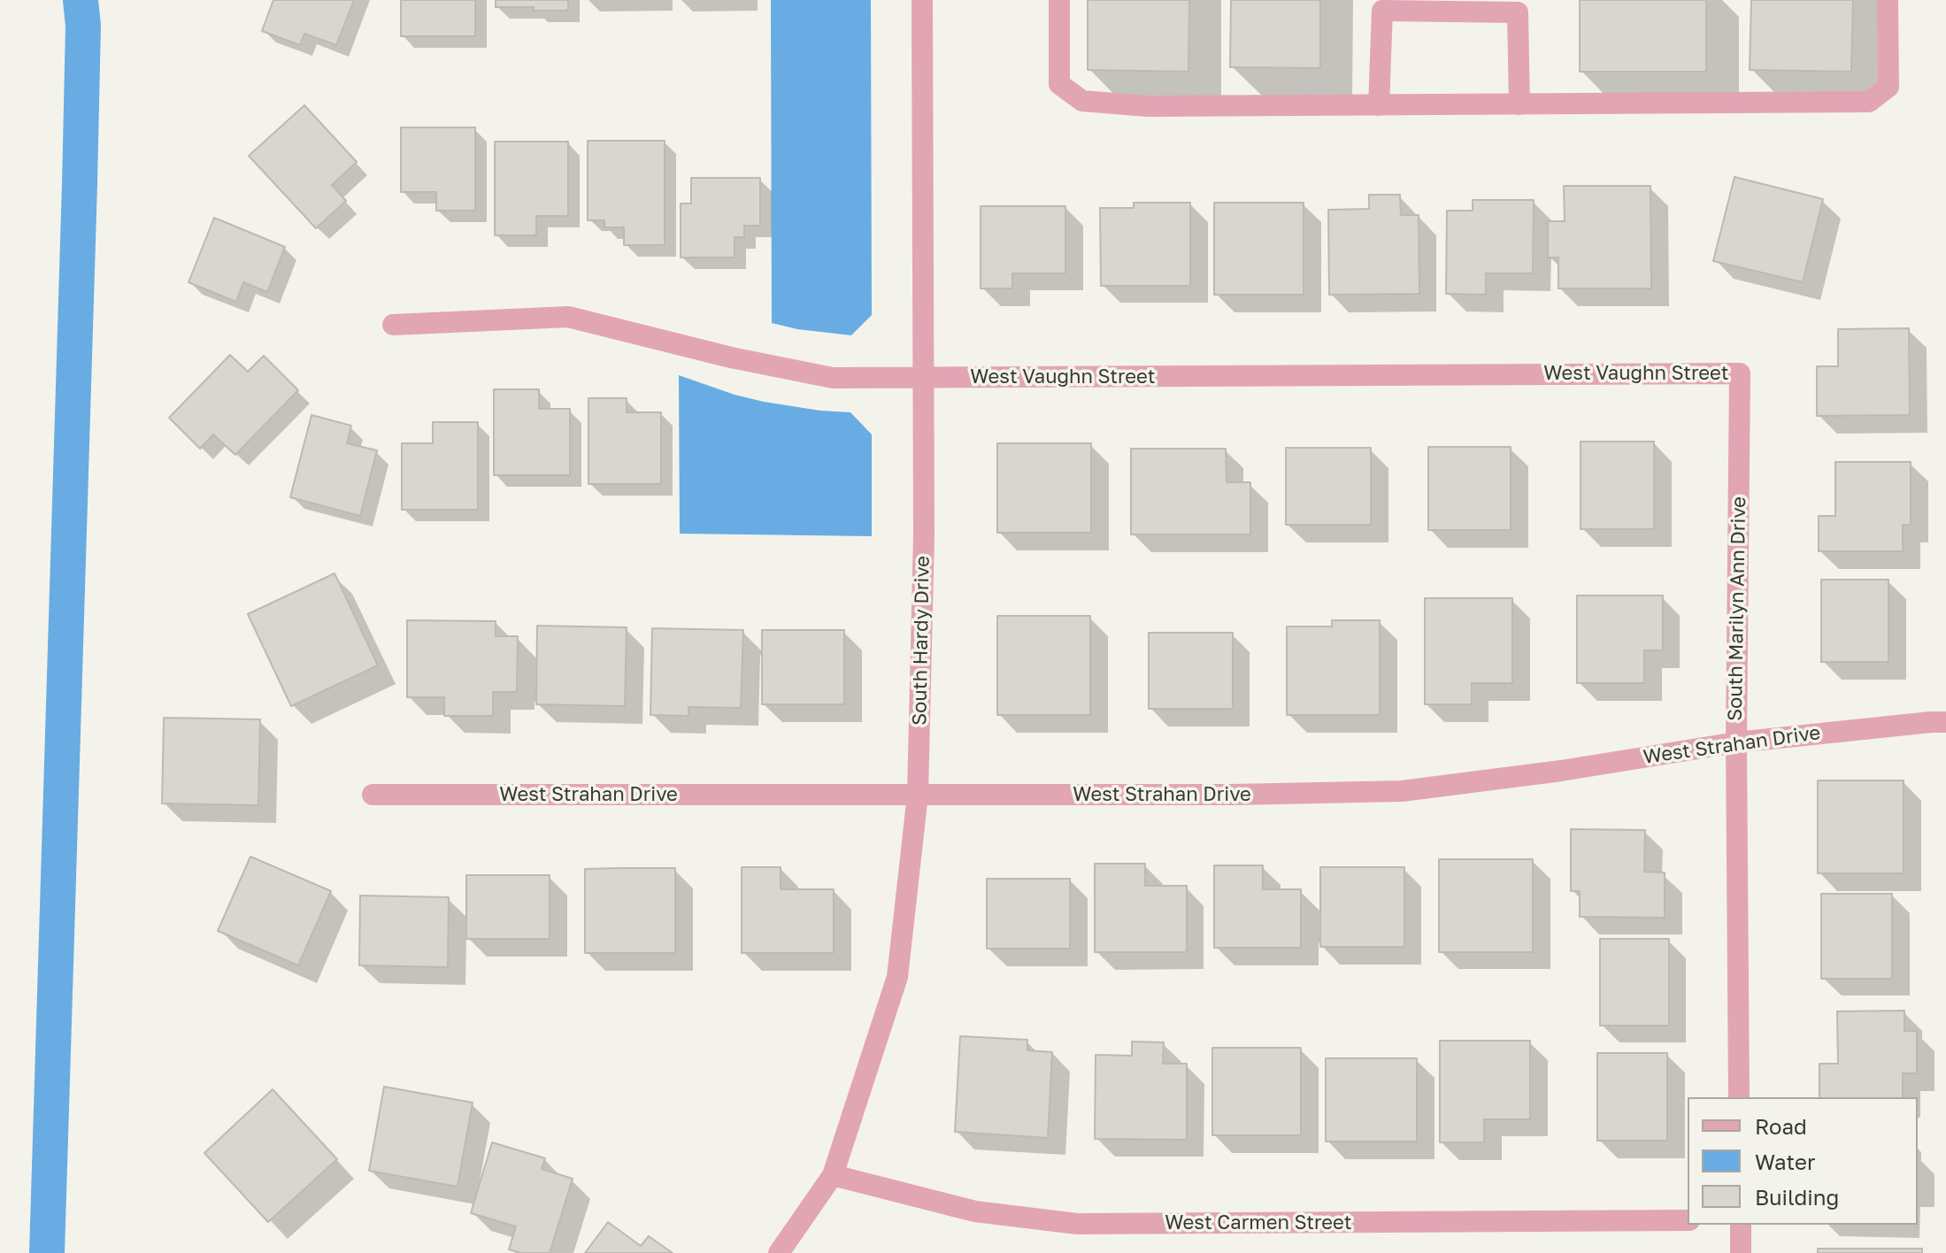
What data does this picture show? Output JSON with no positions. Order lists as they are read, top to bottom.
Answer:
{
  "streets": {
    "street": [
      "West Vaughn Street",
      "South Marilyn Ann Drive",
      "South Hardy Drive",
      "West Strahan Drive",
      "West Carmen Street"
    ]
  },
  "crossings": [
    ["West Vaughn Street", "South Marilyn Ann Drive"],
    ["West Vaughn Street", "South Hardy Drive"],
    ["South Marilyn Ann Drive", "West Strahan Drive"],
    ["South Hardy Drive", "West Strahan Drive"],
    ["South Hardy Drive", "West Carmen Street"]
  ],
  "legend": ["Road", "Water", "Building"]
}
